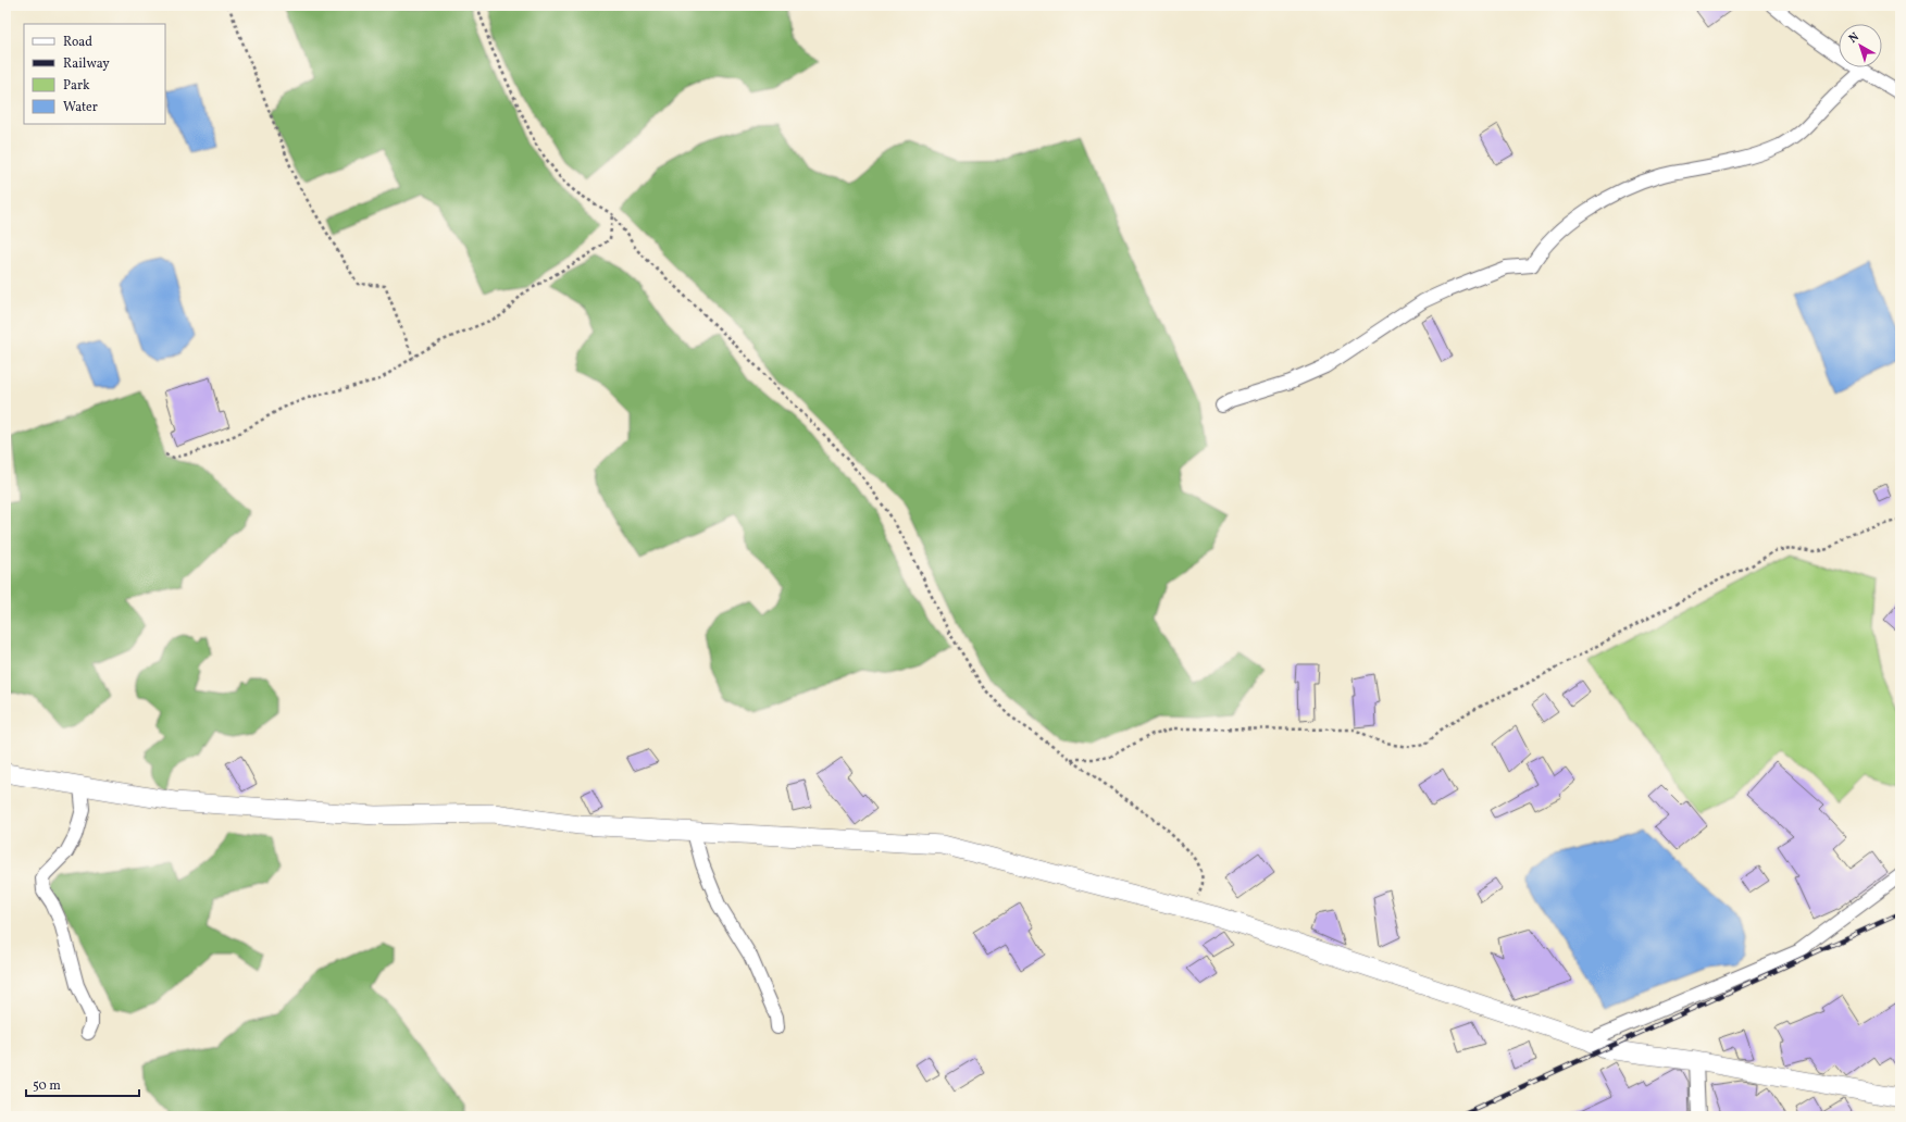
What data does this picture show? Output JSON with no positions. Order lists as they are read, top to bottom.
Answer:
{
  "legend": [
    "Road",
    "Railway",
    "Park",
    "Water"
  ],
  "scale_bar": "50 m",
  "north": "top left"
}
